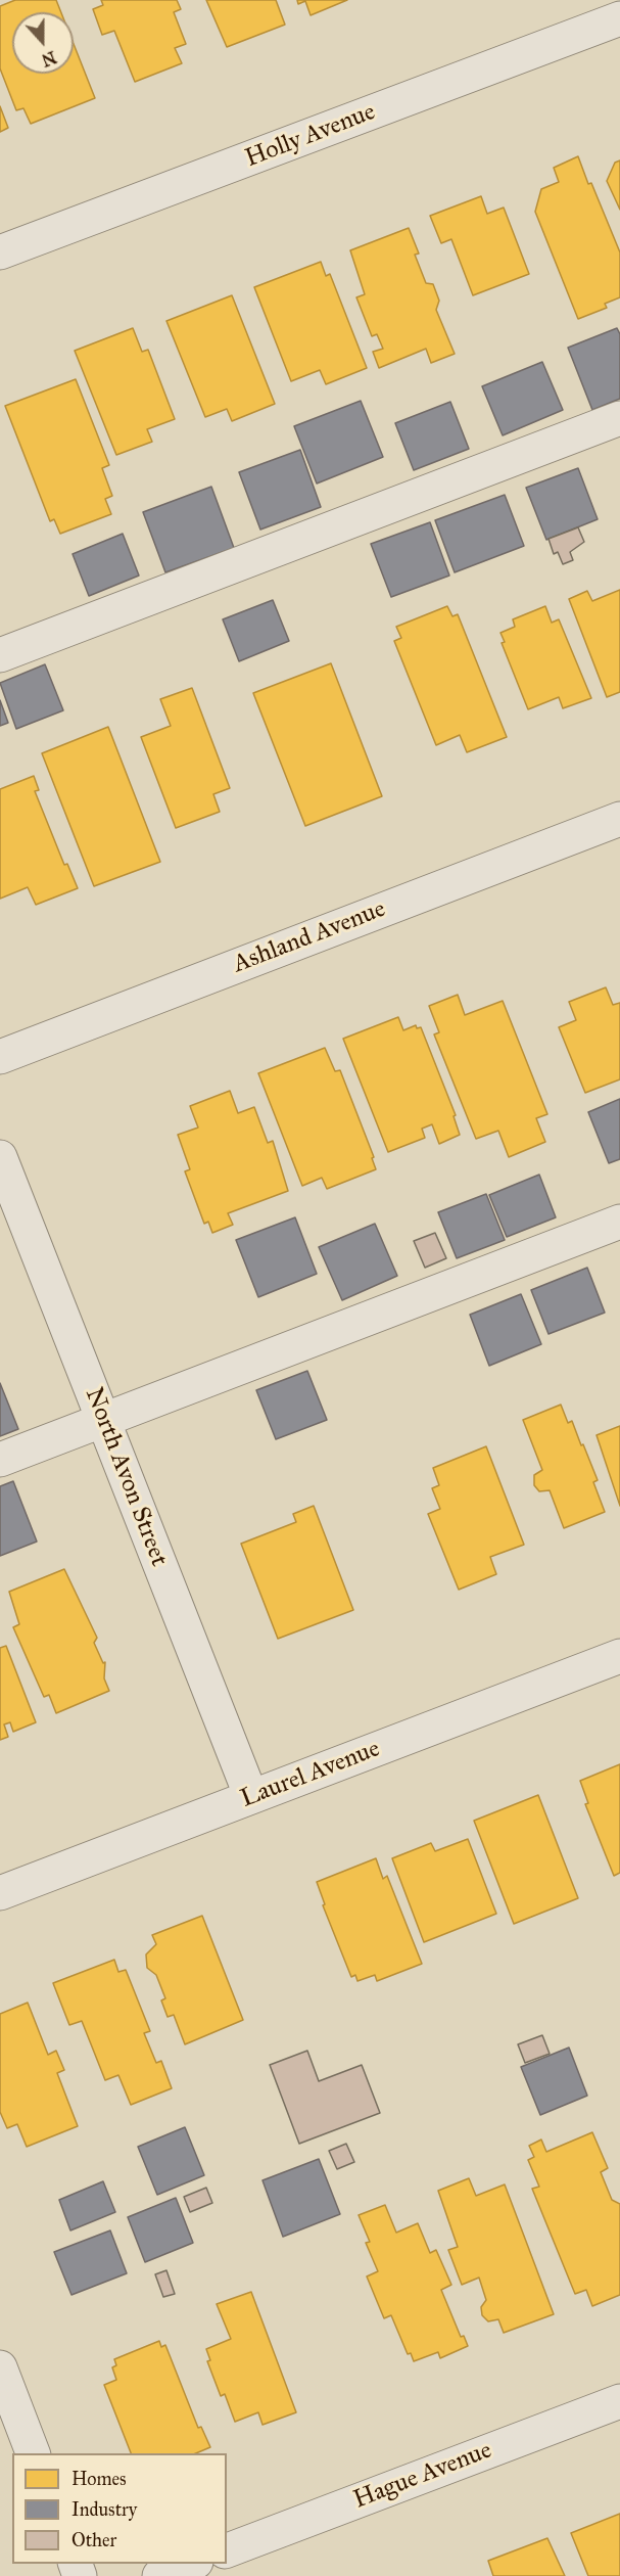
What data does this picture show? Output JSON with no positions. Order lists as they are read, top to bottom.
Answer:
{
  "streets": {
    "street": [
      "Holly Avenue",
      "Ashland Avenue",
      "North Avon Street",
      "Laurel Avenue",
      "Hague Avenue"
    ]
  },
  "crossings": [
    ["North Avon Street", "Laurel Avenue"]
  ],
  "legend": ["Homes", "Industry", "Other"],
  "north": "bottom"
}
